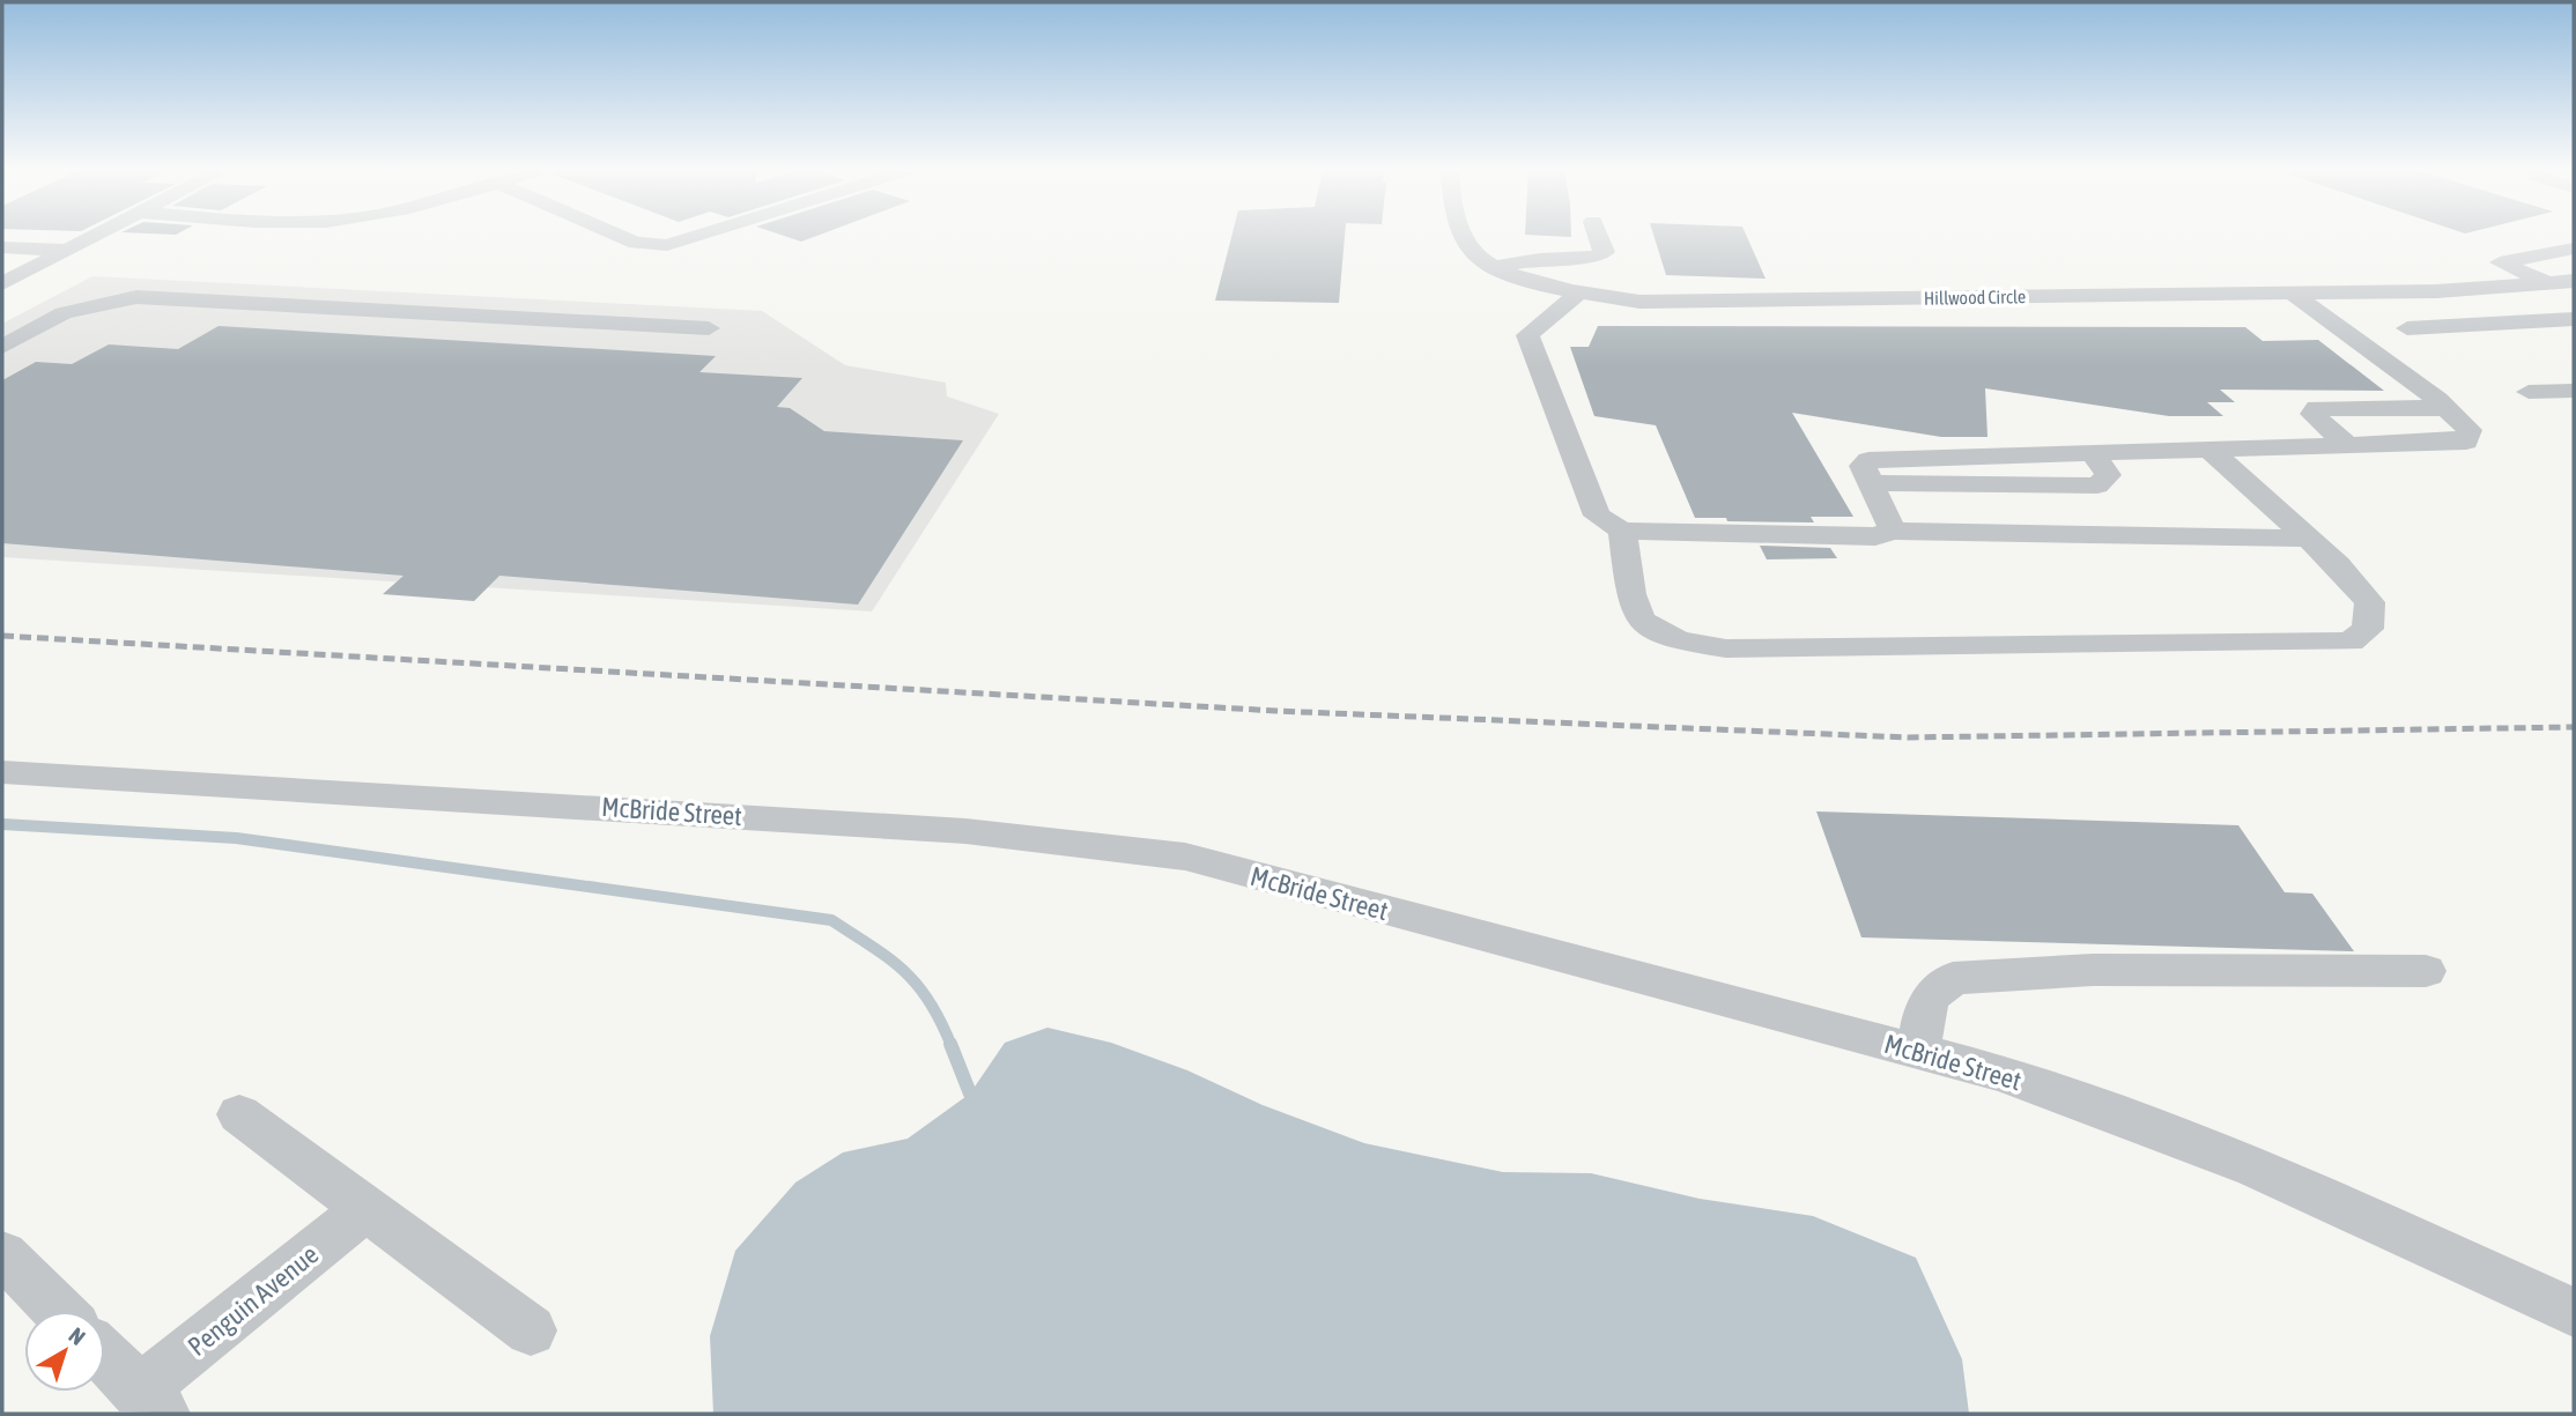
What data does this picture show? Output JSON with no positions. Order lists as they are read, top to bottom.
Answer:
{
  "streets": {
    "street": ["Hillwood Circle", "McBride Street", "Penguin Avenue"]
  },
  "north": "top right"
}
